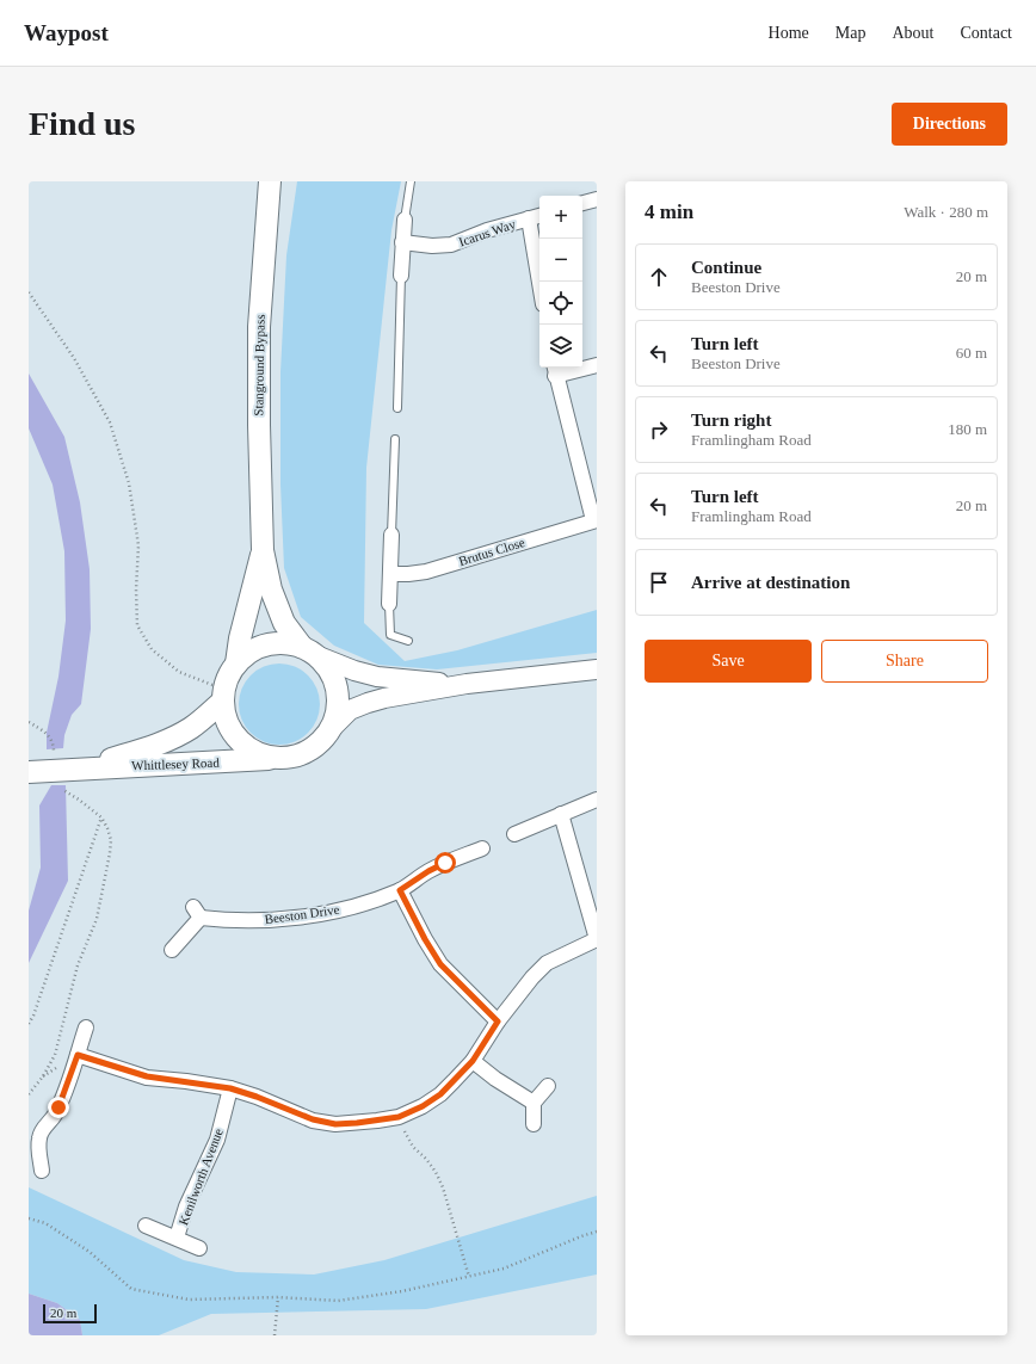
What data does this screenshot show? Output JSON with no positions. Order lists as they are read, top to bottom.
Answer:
{
  "streets": {
    "main road": ["Stanground Bypass", "Whittlesey Road"],
    "street": [
      "Icarus Way",
      "Brutus Close",
      "Beeston Drive",
      "Kenilworth Avenue"
    ]
  },
  "crossings": [
    ["Stanground Bypass", "Whittlesey Road"]
  ],
  "scale_bar": "20 m",
  "page": {
    "header": "Waypost",
    "nav": [
      "Home",
      "Map",
      "About",
      "Contact"
    ],
    "buttons": [
      "Directions",
      ["Save", "Share"]
    ],
    "title": "Find us",
    "heading": ["4 min", "Walk · 280 m"],
    "map_buttons": ["+", "−"],
    "list": [
      ["Continue", "Beeston Drive", "20 m"],
      ["Turn left", "Beeston Drive", "60 m"],
      ["Turn right", "Framlingham Road", "180 m"],
      ["Turn left", "Framlingham Road", "20 m"],
      "Arrive at destination"
    ],
    "scale": "20 m"
  }
}
